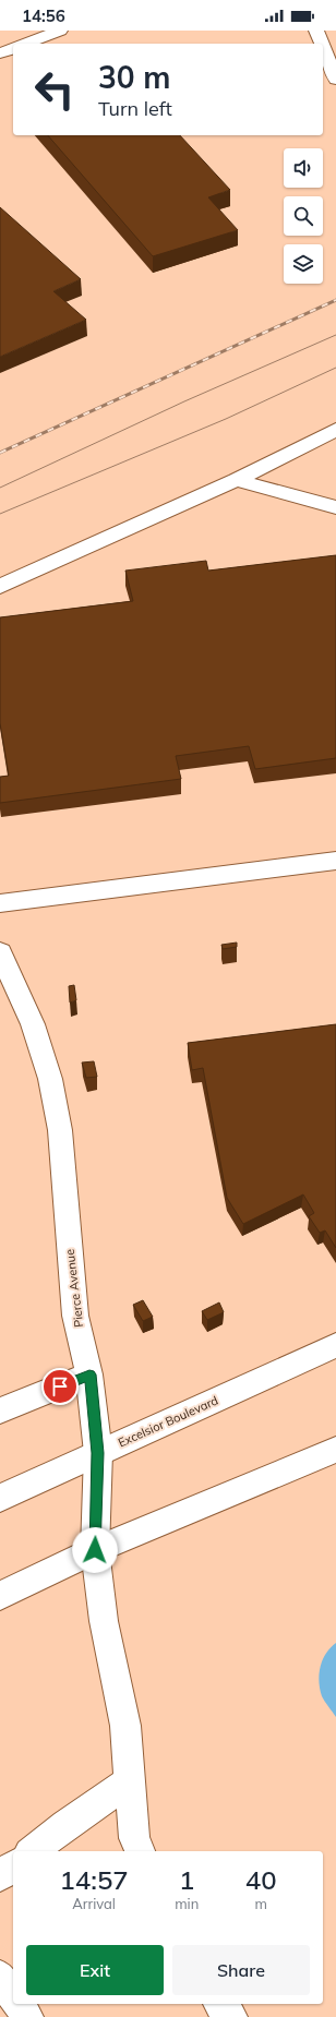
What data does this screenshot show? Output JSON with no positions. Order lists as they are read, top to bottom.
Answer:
{
  "streets": {
    "main road": ["Pierce Avenue", "Excelsior Boulevard"]
  },
  "crossings": [
    ["Pierce Avenue", "Excelsior Boulevard"]
  ],
  "page": {
    "status": "14:56",
    "turn": ["30 m", "Turn left"],
    "eta": [
      "14:57",
      "Arrival",
      "1",
      "min",
      "40",
      "m"
    ],
    "buttons": ["Exit", "Share"]
  }
}
